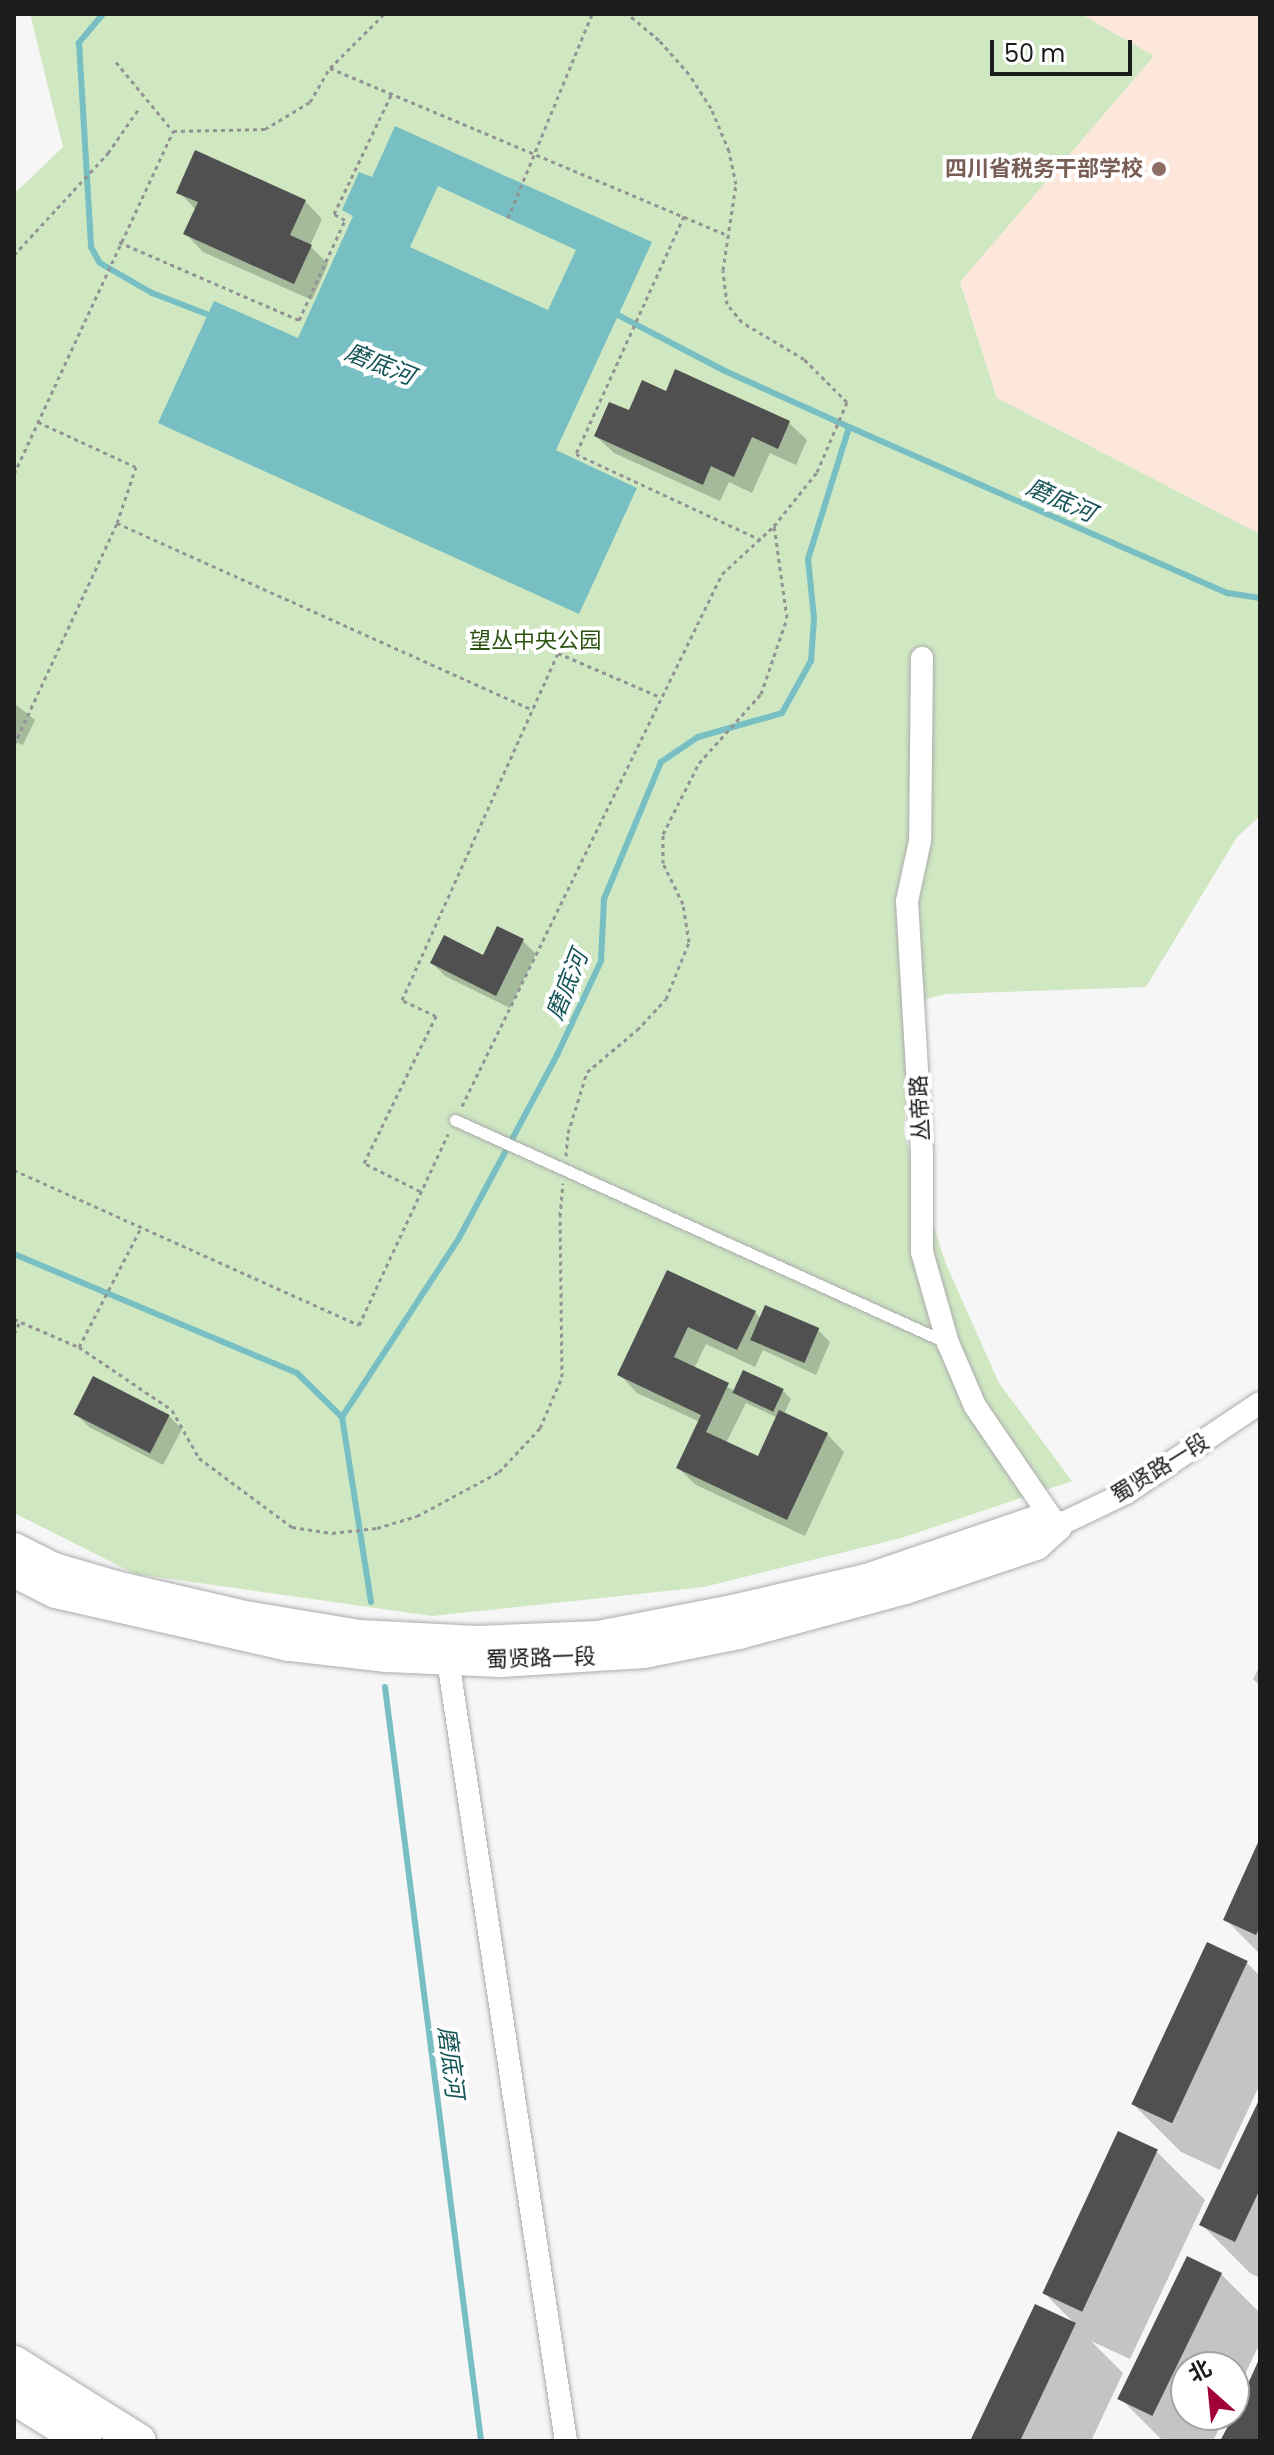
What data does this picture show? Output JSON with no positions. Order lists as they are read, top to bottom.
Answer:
{
  "streets": {
    "street": ["丛帝路", "蜀贤路一段"]
  },
  "crossings": [
    ["丛帝路", "蜀贤路一段"]
  ],
  "water": ["磨底河"],
  "parks": ["望丛中央公园"],
  "places": ["四川省税务干部学校"],
  "scale_bar": "50 m",
  "north": "top left"
}
